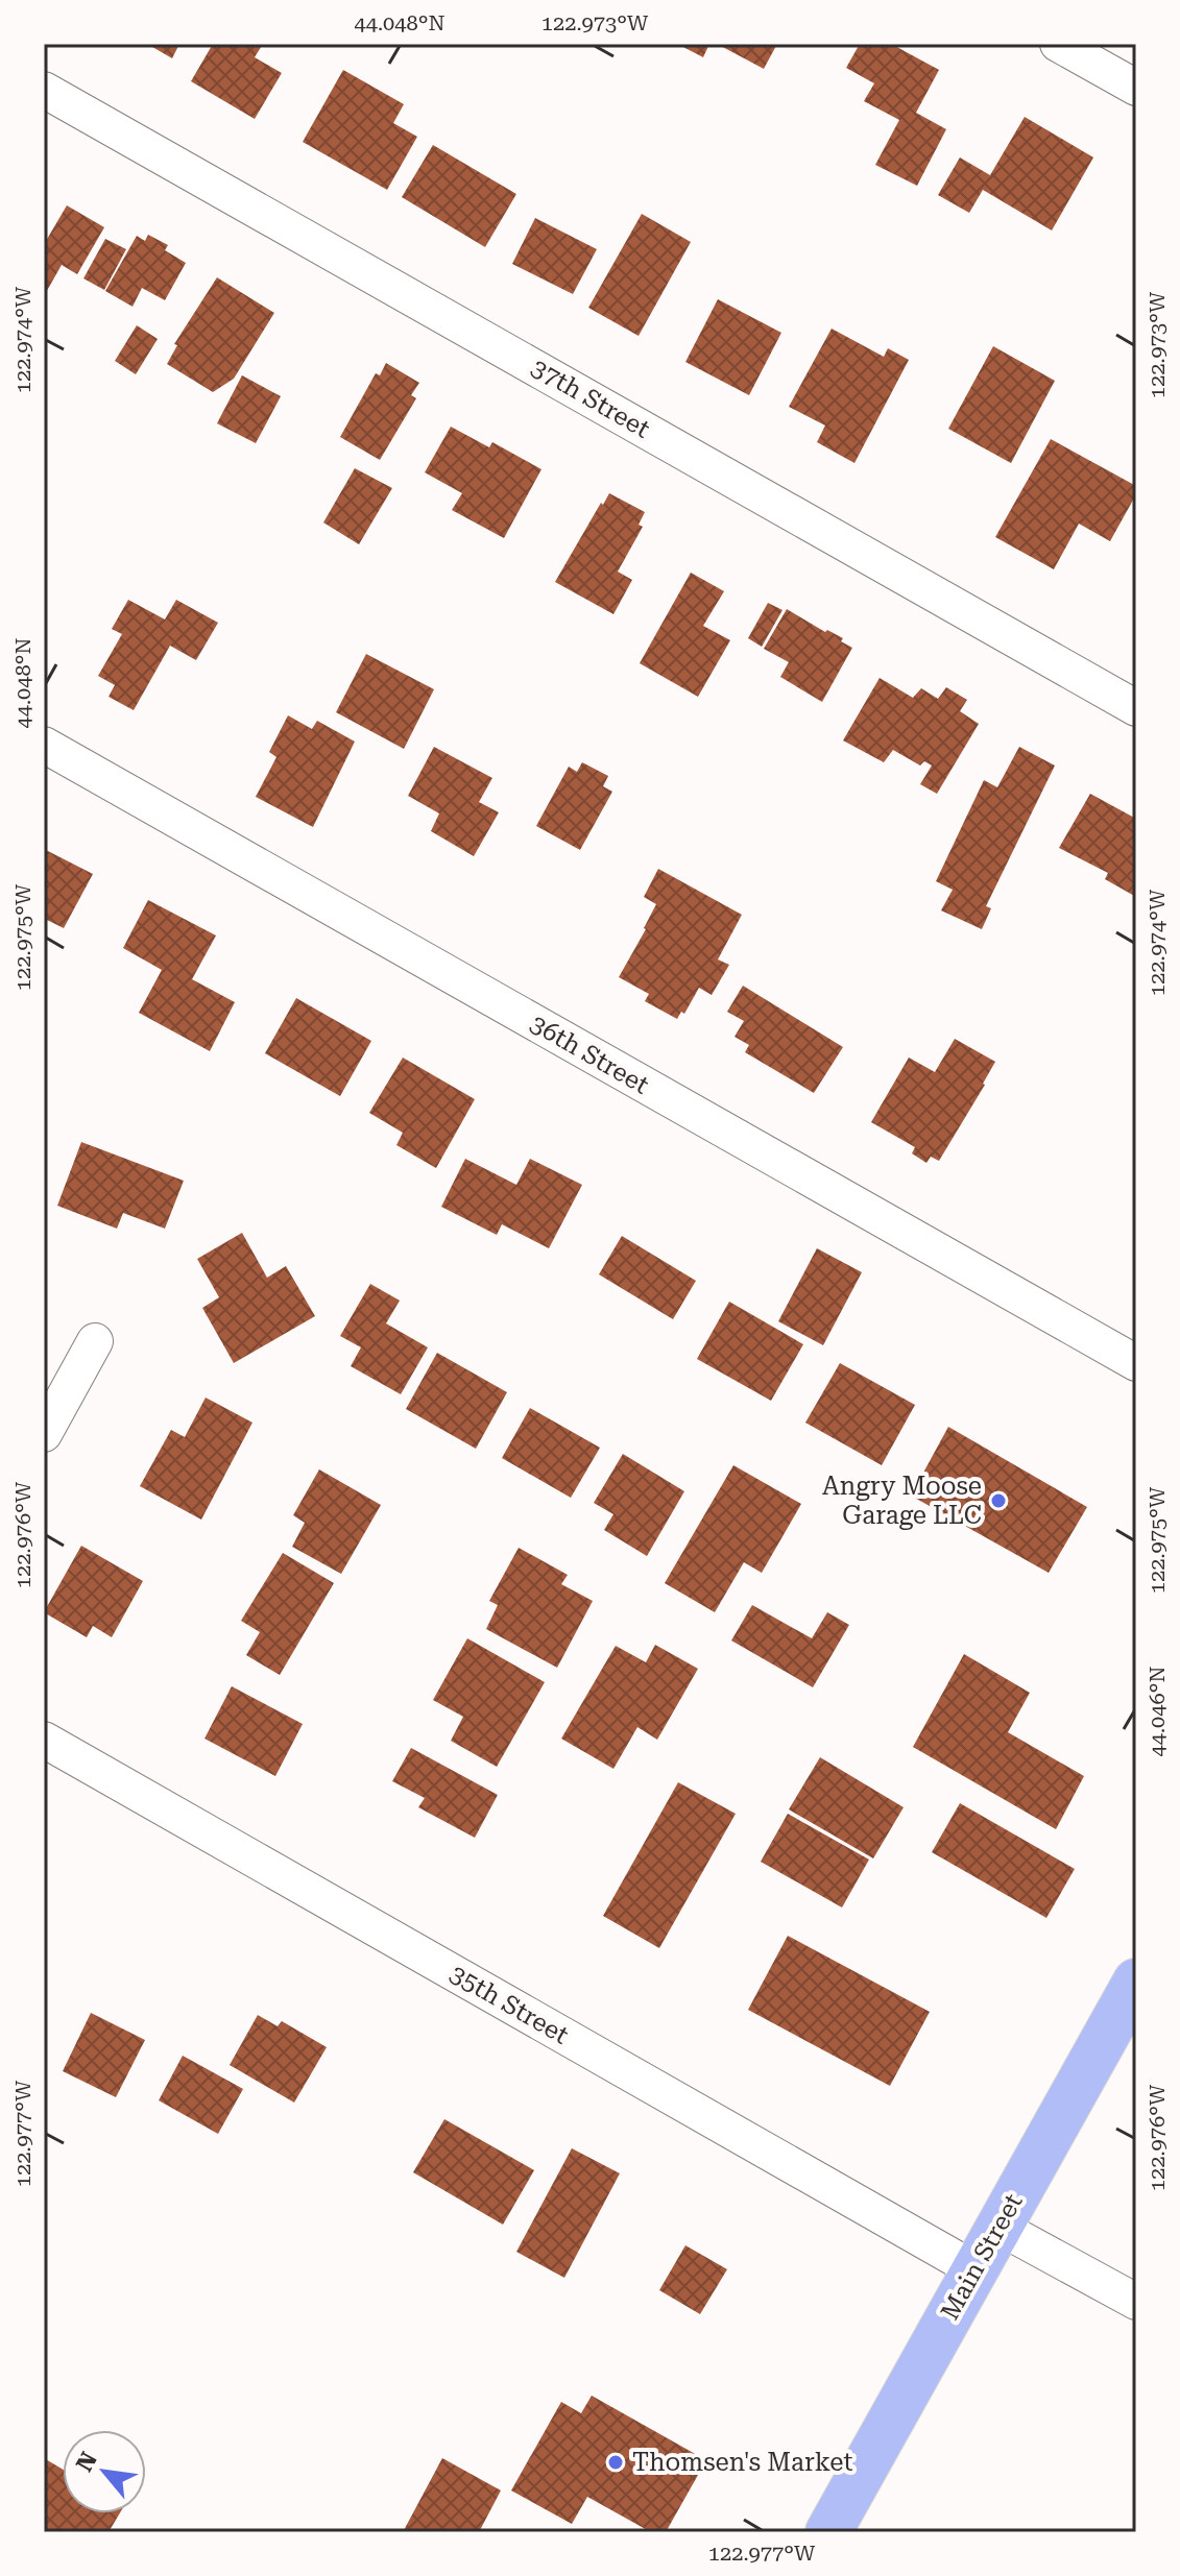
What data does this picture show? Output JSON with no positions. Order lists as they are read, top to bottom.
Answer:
{
  "streets": {
    "main road": ["Main Street"],
    "street": ["37th Street", "36th Street", "35th Street"]
  },
  "crossings": [
    ["35th Street", "Main Street"]
  ],
  "places": ["Angry Moose Garage LLC", "Thomsen's Market"],
  "north": "top left",
  "coordinates": [
    "44.048°N",
    "122.973°W",
    "122.974°W",
    "122.975°W",
    "122.976°W",
    "44.046°N",
    "122.977°W"
  ]
}
